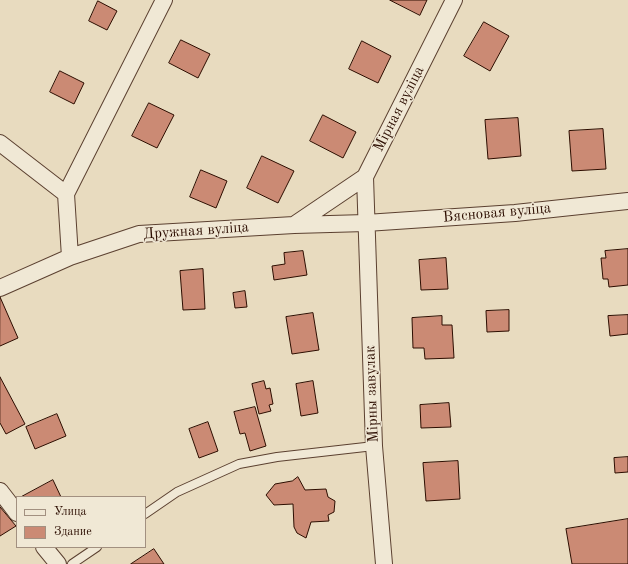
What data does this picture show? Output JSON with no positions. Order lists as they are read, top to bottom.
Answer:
{
  "streets": {
    "street": [
      "Мірная вуліца",
      "Вясновая вуліца",
      "Дружная вуліца",
      "Мірны завулак"
    ]
  },
  "crossings": [
    ["Мірная вуліца", "Вясновая вуліца"],
    ["Мірная вуліца", "Дружная вуліца"],
    ["Мірная вуліца", "Мірны завулак"],
    ["Вясновая вуліца", "Дружная вуліца"],
    ["Вясновая вуліца", "Мірны завулак"],
    ["Дружная вуліца", "Мірны завулак"]
  ],
  "legend": ["Улица", "Здание"]
}
